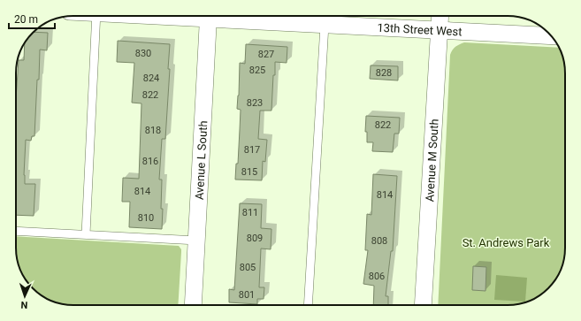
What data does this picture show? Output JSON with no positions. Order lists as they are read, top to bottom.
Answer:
{
  "streets": {
    "street": ["13th Street West", "Avenue L South", "Avenue M South"]
  },
  "crossings": [
    ["13th Street West", "Avenue M South"]
  ],
  "parks": ["St. Andrews Park"],
  "house_numbers": [
    "830",
    "827",
    "825",
    "828",
    "824",
    "822",
    "823",
    "822",
    "818",
    "817",
    "816",
    "815",
    "814",
    "814",
    "811",
    "810",
    "809",
    "808",
    "805",
    "806",
    "801"
  ],
  "scale_bar": "20 m",
  "north": "bottom"
}
